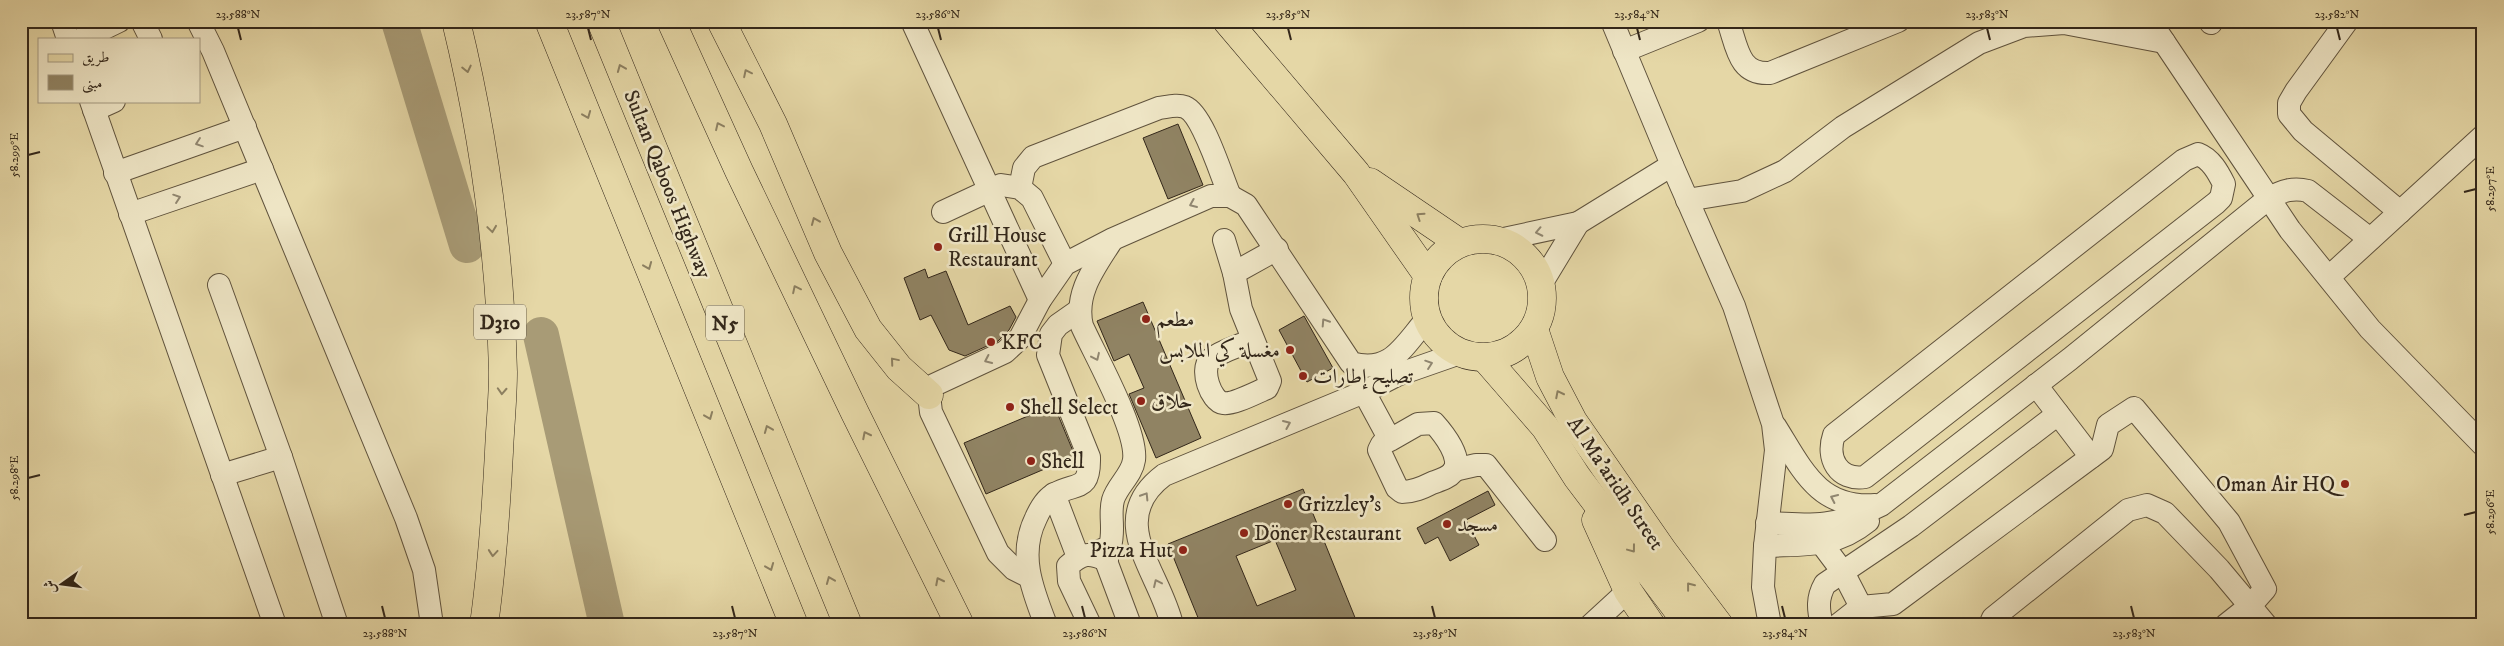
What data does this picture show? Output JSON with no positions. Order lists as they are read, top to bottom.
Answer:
{
  "streets": {
    "main road": [
      "Sultan Qaboos Highway",
      "D310",
      "N5",
      "Al Ma'aridh Street"
    ]
  },
  "places": [
    "Grill House Restaurant",
    "مطعم",
    "KFC",
    "مغسلة كي الملابس",
    "تصليح إطارات",
    "حلاق",
    "Shell Select",
    "Shell",
    "Oman Air HQ",
    "Grizzley's",
    "مسجد",
    "Döner Restaurant",
    "Pizza Hut"
  ],
  "legend": ["طريق", "مبنى"],
  "north": "left",
  "coordinates": [
    "23.588°N",
    "23.587°N",
    "23.586°N",
    "23.585°N",
    "23.584°N",
    "23.583°N",
    "23.582°N",
    "58.299°E",
    "58.297°E",
    "58.298°E",
    "58.296°E"
  ]
}
